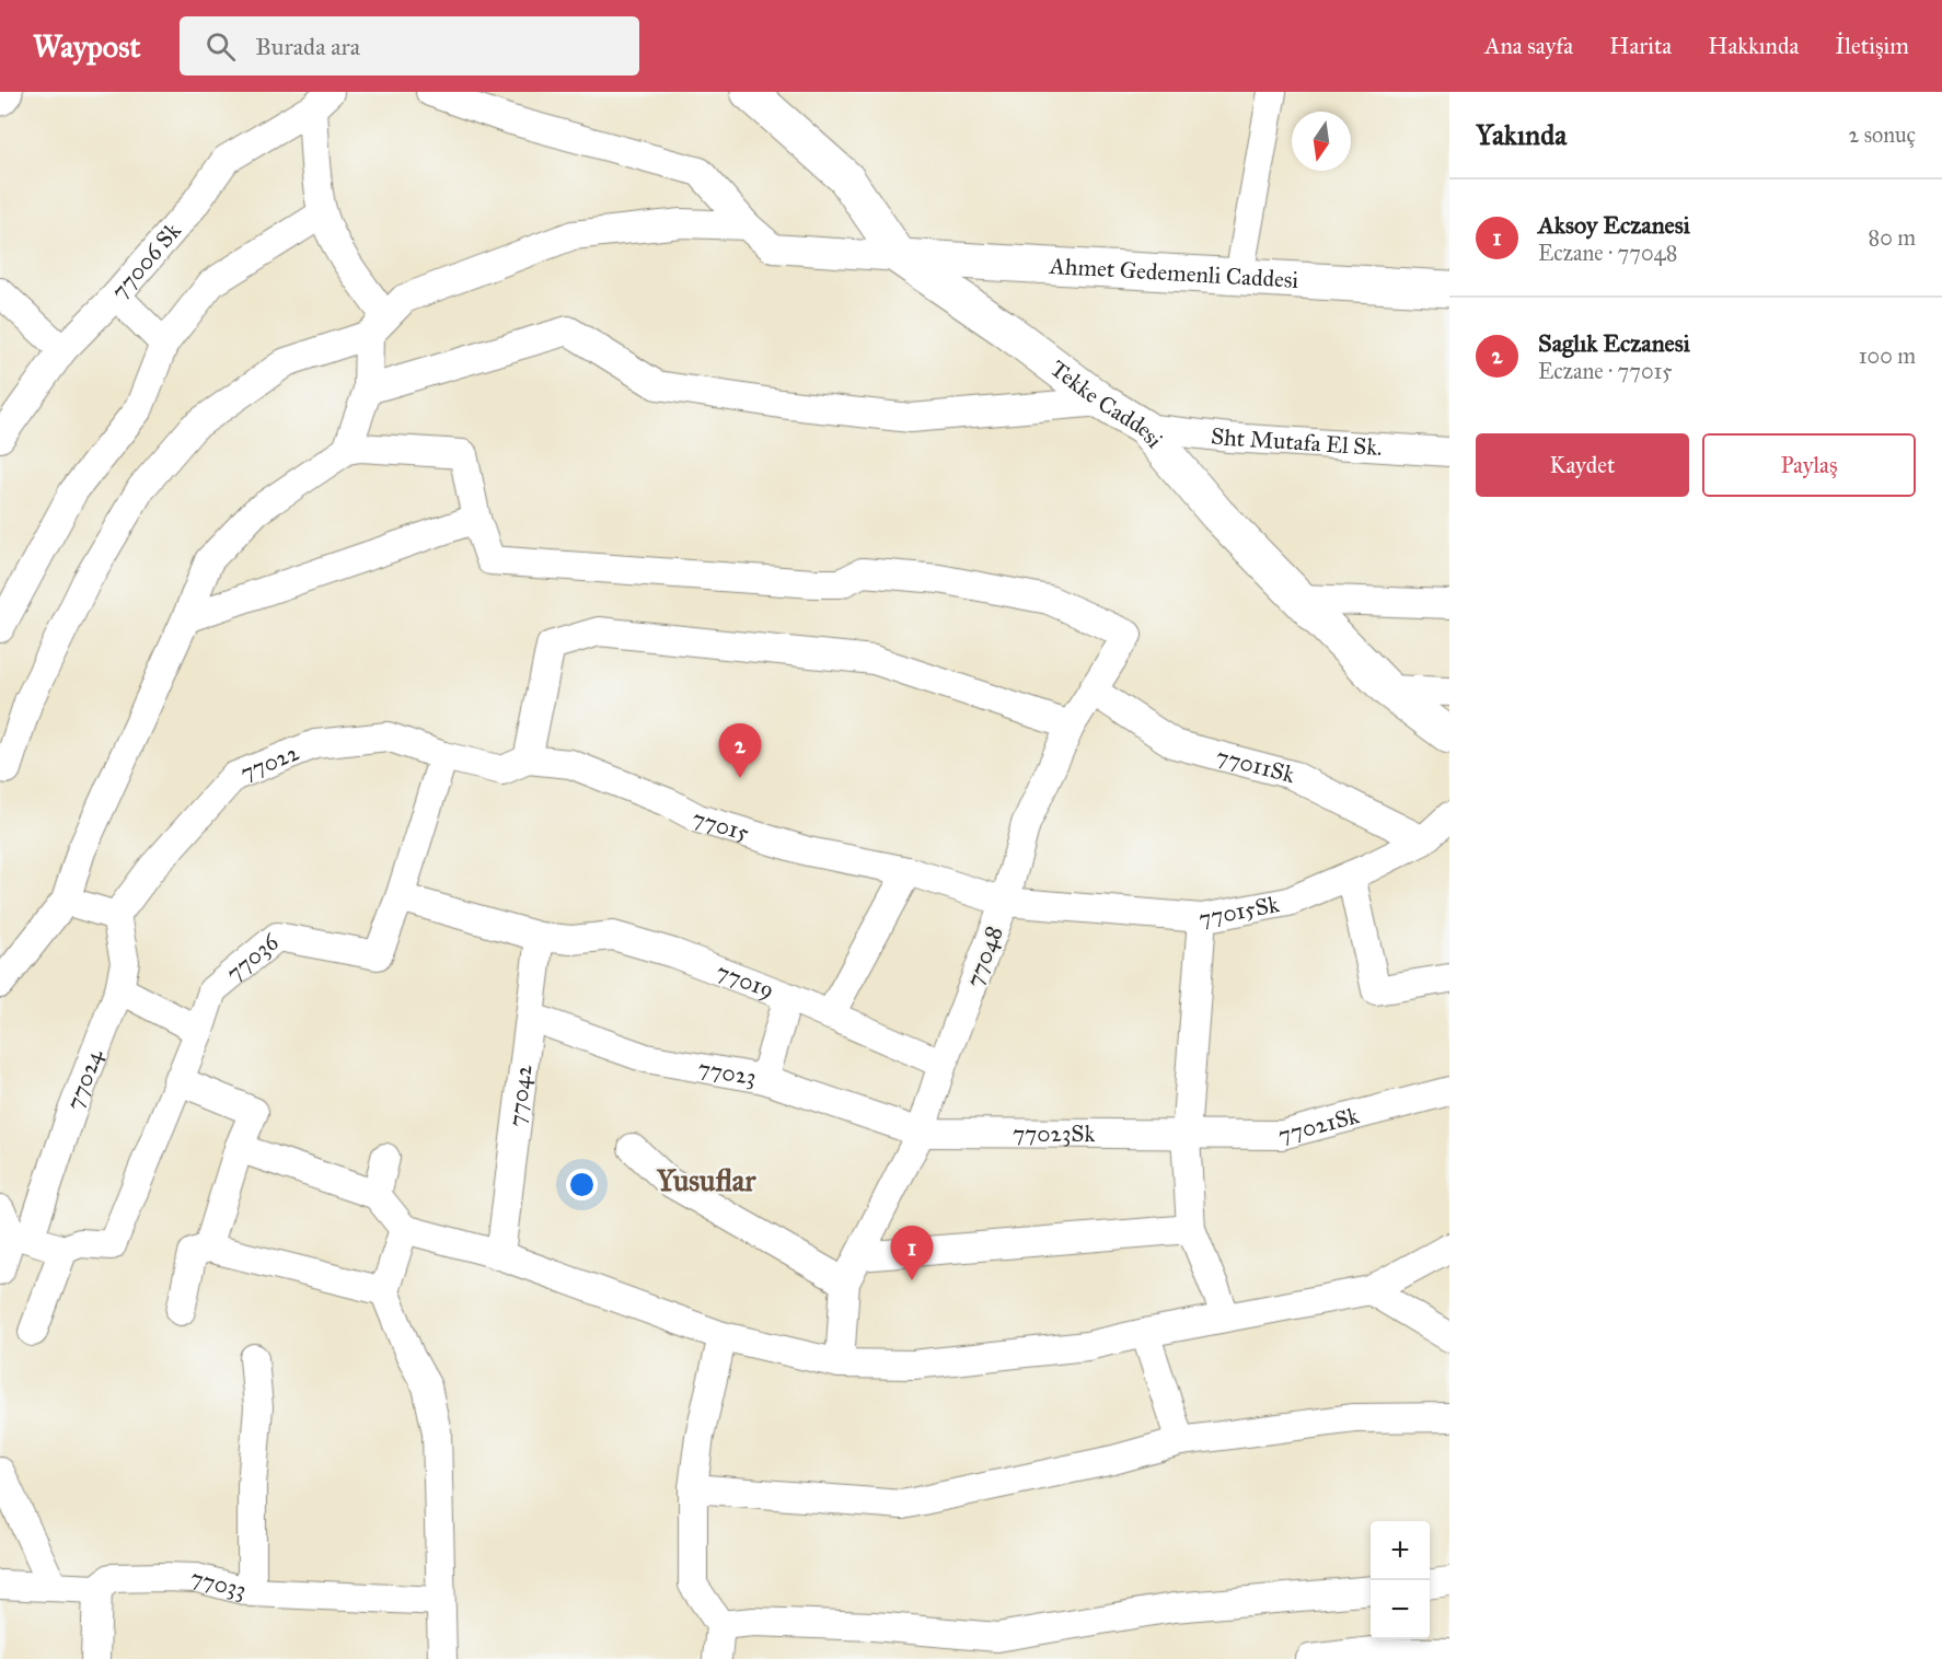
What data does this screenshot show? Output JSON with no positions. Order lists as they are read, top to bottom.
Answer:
{
  "streets": {
    "street": [
      "77006 Sk",
      "Ahmet Gedemenli Caddesi",
      "Tekke Caddesi",
      "Sht Mutafa El Sk.",
      "77022",
      "77011Sk",
      "77015",
      "77015Sk",
      "77048",
      "77036",
      "77019",
      "77023",
      "77024",
      "77042",
      "77021Sk",
      "77023Sk",
      "77033"
    ]
  },
  "crossings": [
    ["Ahmet Gedemenli Caddesi", "Tekke Caddesi"],
    ["Tekke Caddesi", "Sht Mutafa El Sk."],
    ["77022", "77015"],
    ["77022", "77024"],
    ["77011Sk", "77015Sk"],
    ["77011Sk", "77048"],
    ["77015", "77015Sk"],
    ["77015", "77048"],
    ["77015Sk", "77048"],
    ["77048", "77019"],
    ["77048", "77023"],
    ["77048", "77023Sk"],
    ["77036", "77019"],
    ["77019", "77042"],
    ["77023", "77042"],
    ["77023", "77023Sk"],
    ["77021Sk", "77023Sk"]
  ],
  "districts": ["Yusuflar"],
  "north": "bottom",
  "page": {
    "header": "Waypost",
    "search": "Burada ara",
    "nav": [
      "Ana sayfa",
      "Harita",
      "Hakkında",
      "İletişim"
    ],
    "heading": ["Yakında", "2 sonuç"],
    "list": [
      {
        "mark": "1",
        "name": "Aksoy Eczanesi",
        "note": "Eczane · 77048",
        "value": "80 m"
      },
      {
        "mark": "2",
        "name": "Saglık Eczanesi",
        "note": "Eczane · 77015",
        "value": "100 m"
      }
    ],
    "buttons": ["Kaydet", "Paylaş"],
    "pins": ["2", "1"],
    "map_buttons": ["+", "−"]
  }
}
